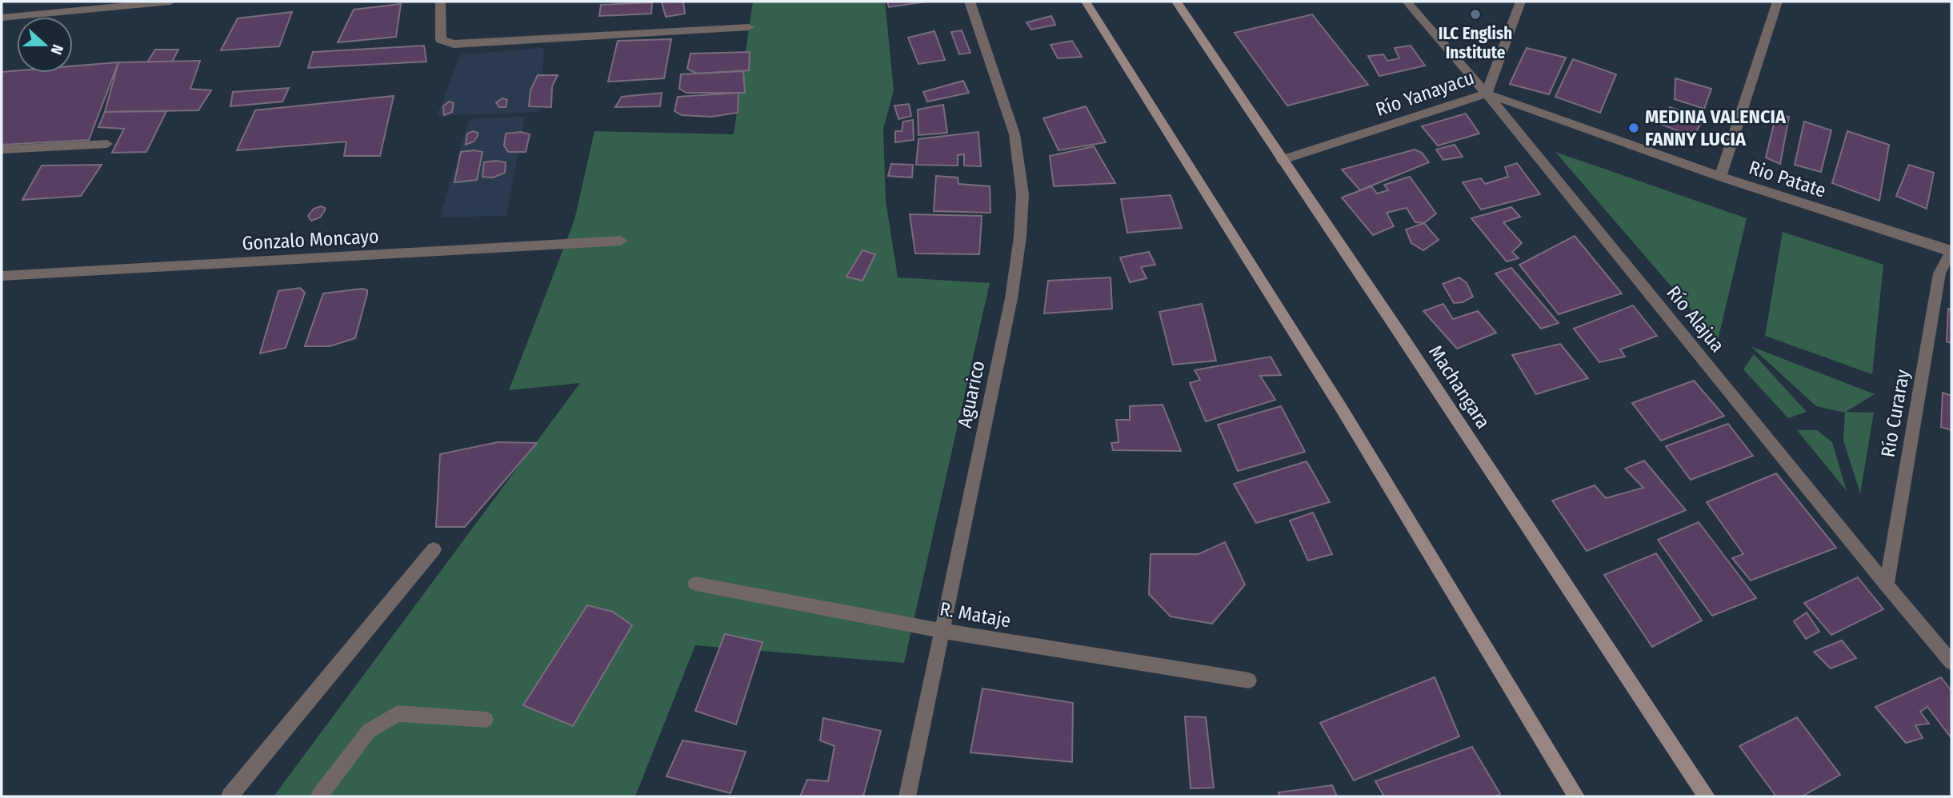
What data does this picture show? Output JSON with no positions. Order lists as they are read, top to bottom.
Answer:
{
  "streets": {
    "street": [
      "Río Yanayacu",
      "Rio Patate",
      "Gonzalo Moncayo",
      "Río Alajua",
      "Machangara",
      "Aguarico",
      "Río Curaray",
      "R. Mataje"
    ]
  },
  "crossings": [
    ["Río Yanayacu", "Rio Patate"],
    ["Río Yanayacu", "Río Alajua"],
    ["Río Yanayacu", "Machangara"],
    ["Rio Patate", "Río Alajua"],
    ["Rio Patate", "Río Curaray"],
    ["Río Alajua", "Río Curaray"],
    ["Aguarico", "R. Mataje"]
  ],
  "places": ["ILC English Institute", "MEDINA VALENCIA FANNY LUCIA"],
  "north": "right"
}
